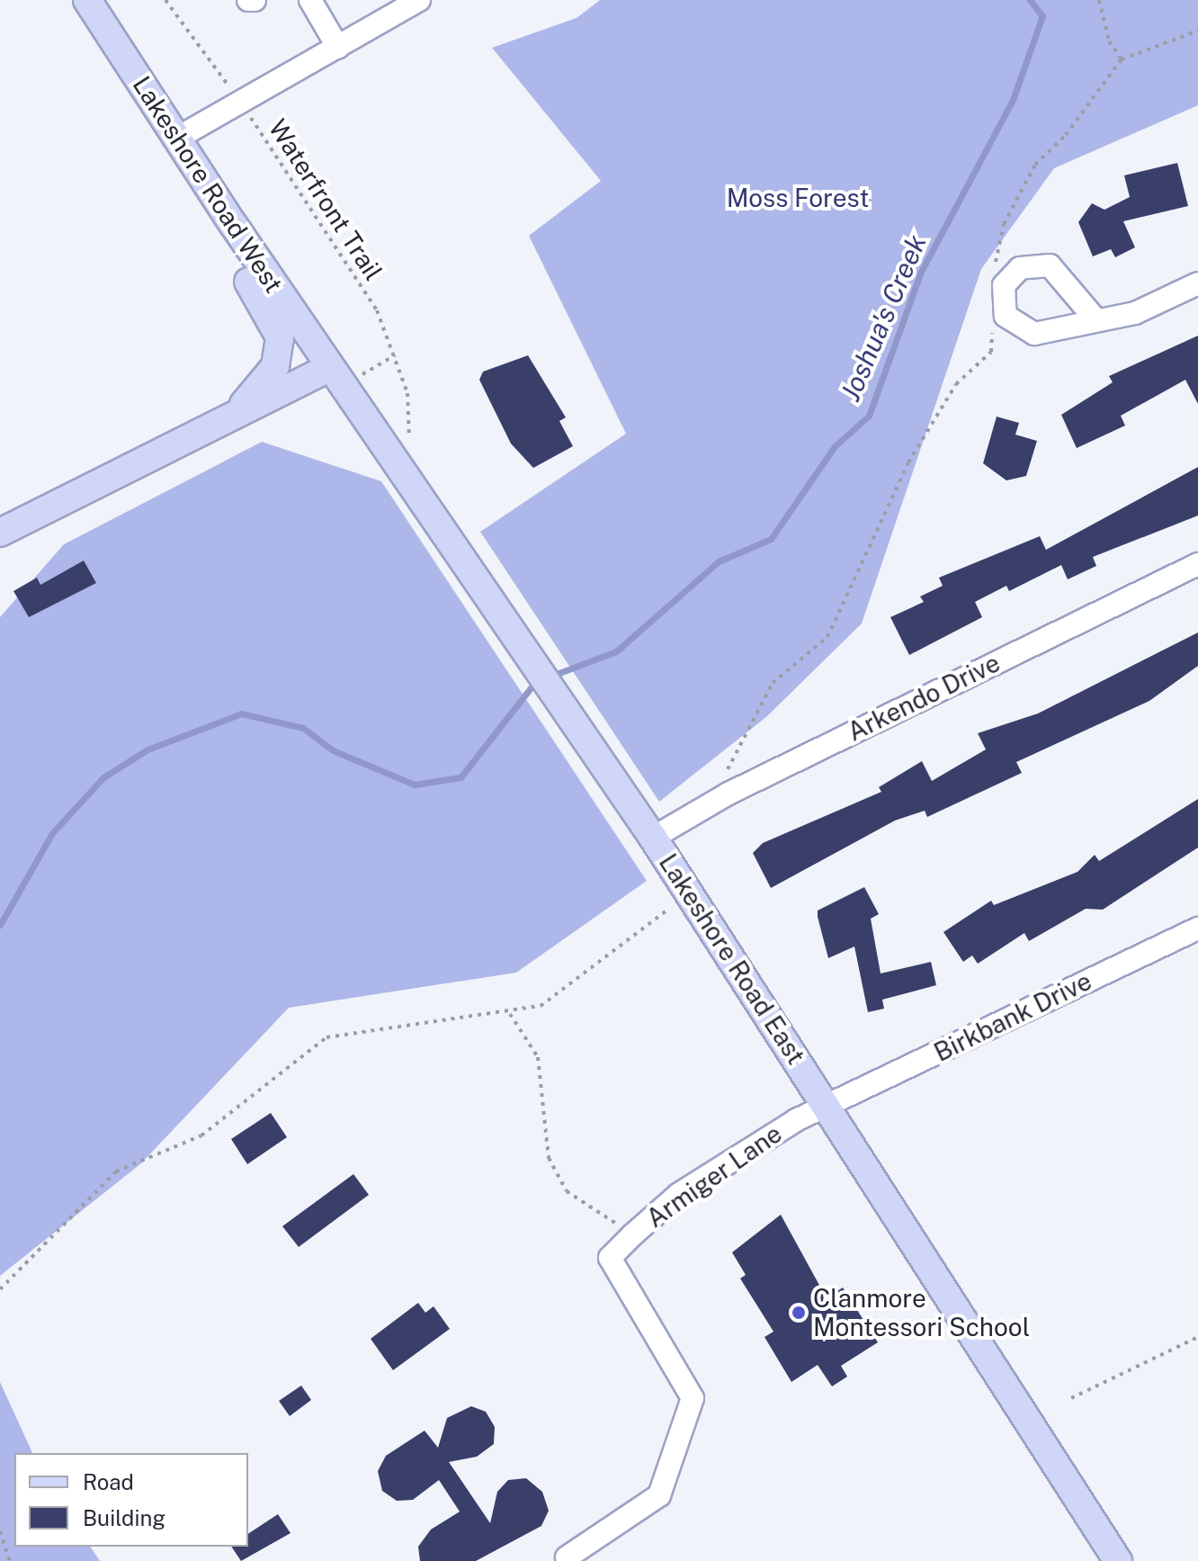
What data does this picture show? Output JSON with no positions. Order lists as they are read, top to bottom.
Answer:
{
  "streets": {
    "main road": ["Lakeshore Road West", "Lakeshore Road East"],
    "street": ["Arkendo Drive", "Birkbank Drive", "Armiger Lane"],
    "path": ["Waterfront Trail"]
  },
  "crossings": [
    ["Lakeshore Road West", "Lakeshore Road East"],
    ["Arkendo Drive", "Lakeshore Road East"],
    ["Lakeshore Road East", "Birkbank Drive"],
    ["Lakeshore Road East", "Armiger Lane"],
    ["Birkbank Drive", "Armiger Lane"]
  ],
  "water": ["Joshua's Creek"],
  "parks": ["Moss Forest"],
  "places": ["Clanmore Montessori School"],
  "legend": ["Road", "Building"]
}
